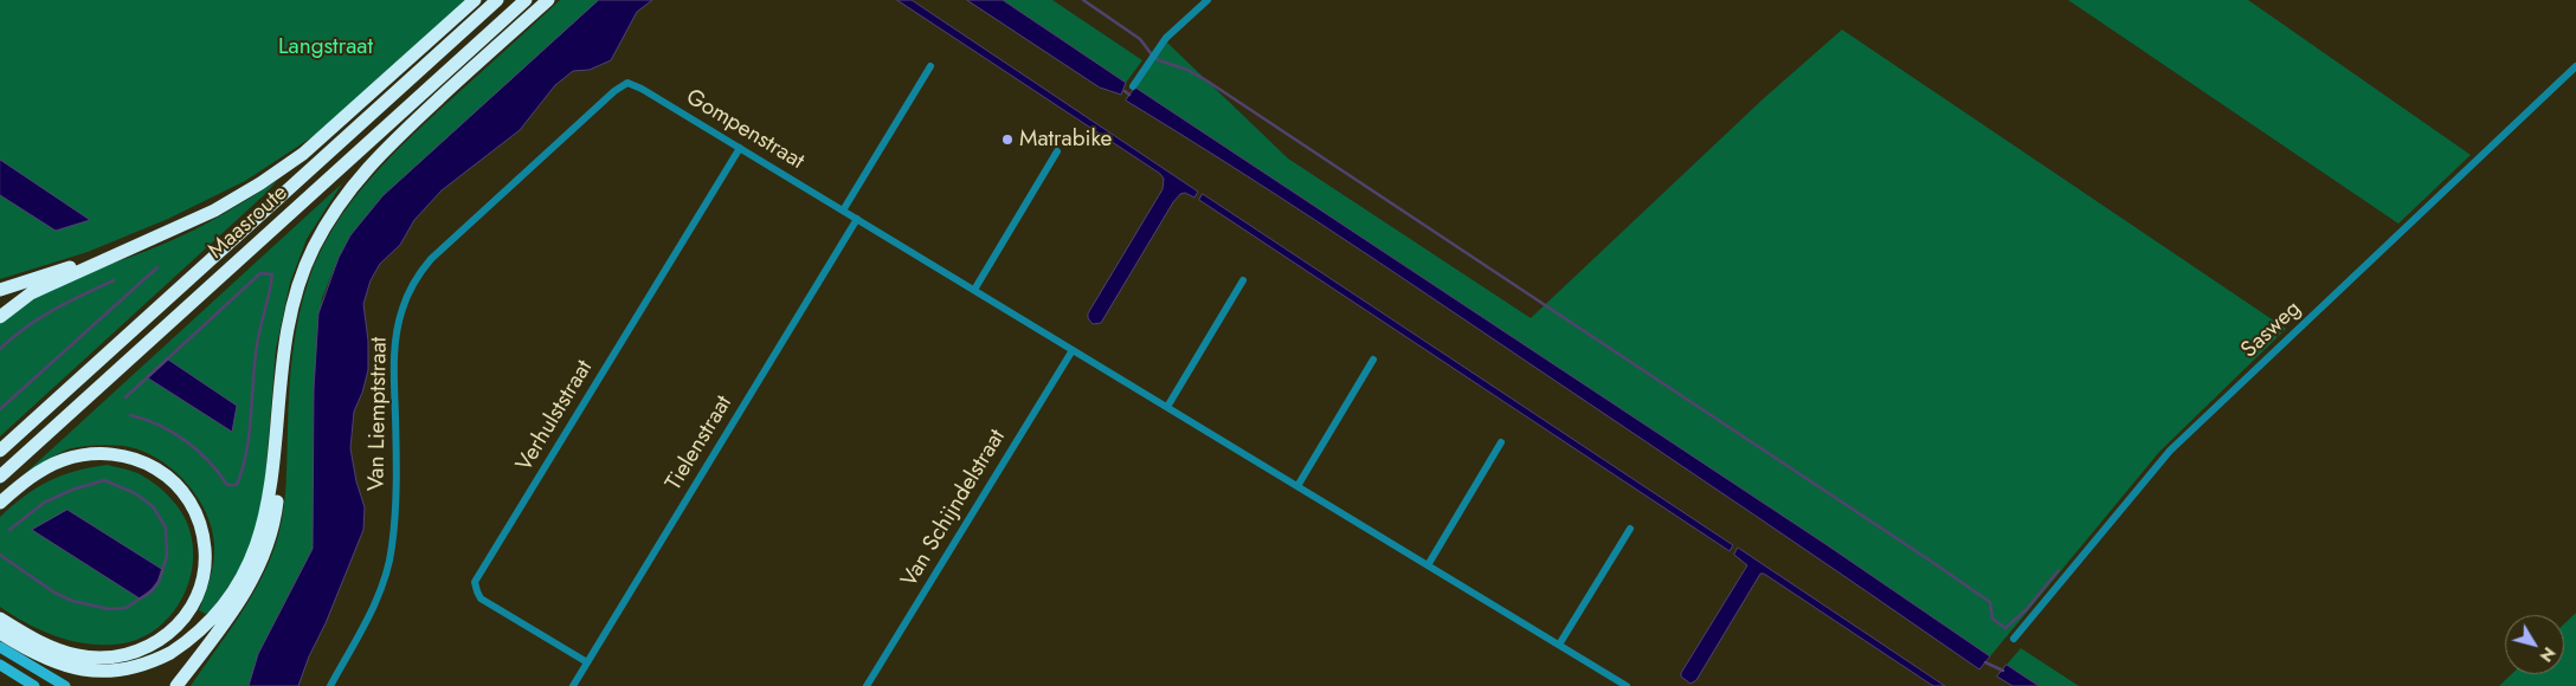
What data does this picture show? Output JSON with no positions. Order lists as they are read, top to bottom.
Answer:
{
  "streets": {
    "highway": ["Maasroute"],
    "street": [
      "Gompenstraat",
      "Sasweg",
      "Van Liemptstraat",
      "Verhulststraat",
      "Tielenstraat",
      "Van Schijndelstraat"
    ]
  },
  "crossings": [
    ["Gompenstraat", "Van Liemptstraat"],
    ["Gompenstraat", "Verhulststraat"],
    ["Gompenstraat", "Tielenstraat"],
    ["Gompenstraat", "Van Schijndelstraat"],
    ["Verhulststraat", "Tielenstraat"]
  ],
  "parks": ["Langstraat"],
  "places": ["Matrabike"],
  "north": "bottom right"
}
